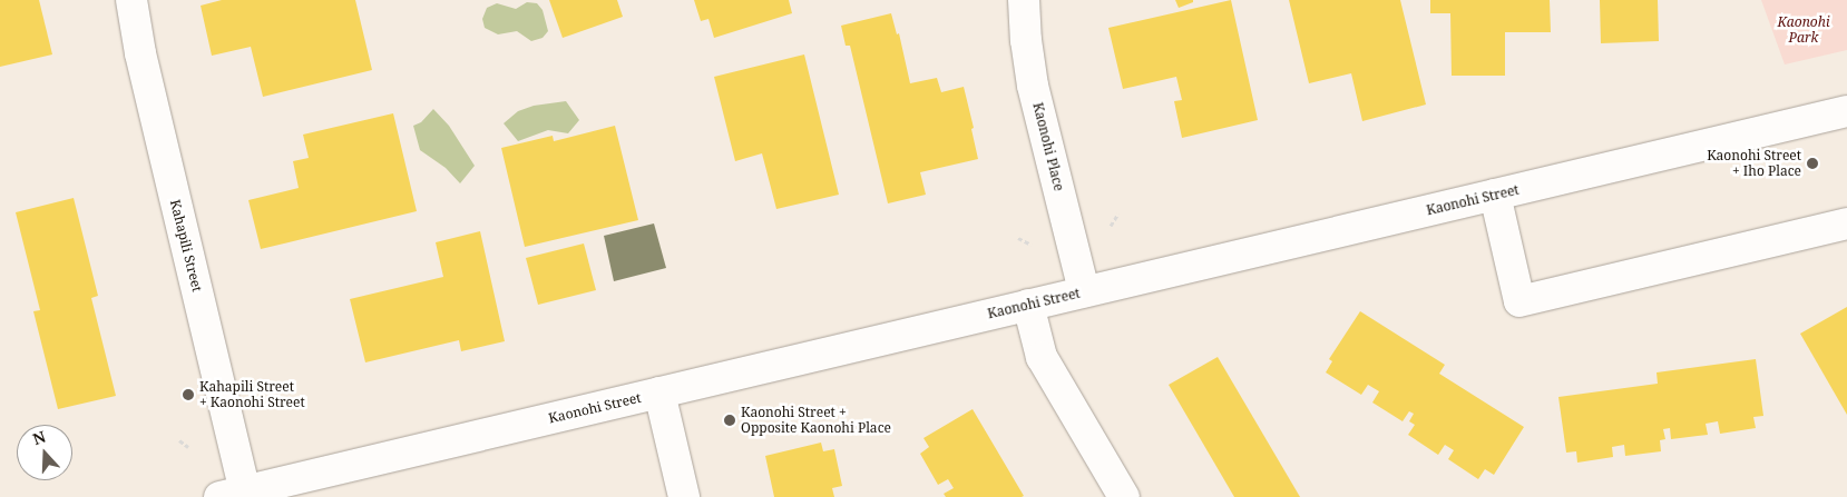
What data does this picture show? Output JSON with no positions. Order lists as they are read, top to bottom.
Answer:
{
  "streets": {
    "street": ["Kaonohi Place", "Kaonohi Street", "Kahapili Street"]
  },
  "crossings": [
    ["Kaonohi Place", "Kaonohi Street"],
    ["Kaonohi Street", "Kahapili Street"]
  ],
  "parks": ["Kaonohi Park"],
  "places": ["Kaonohi Street + Iho Place", "Kahapili Street + Kaonohi Street", "Kaonohi Street + Opposite Kaonohi Place"],
  "north": "top"
}
